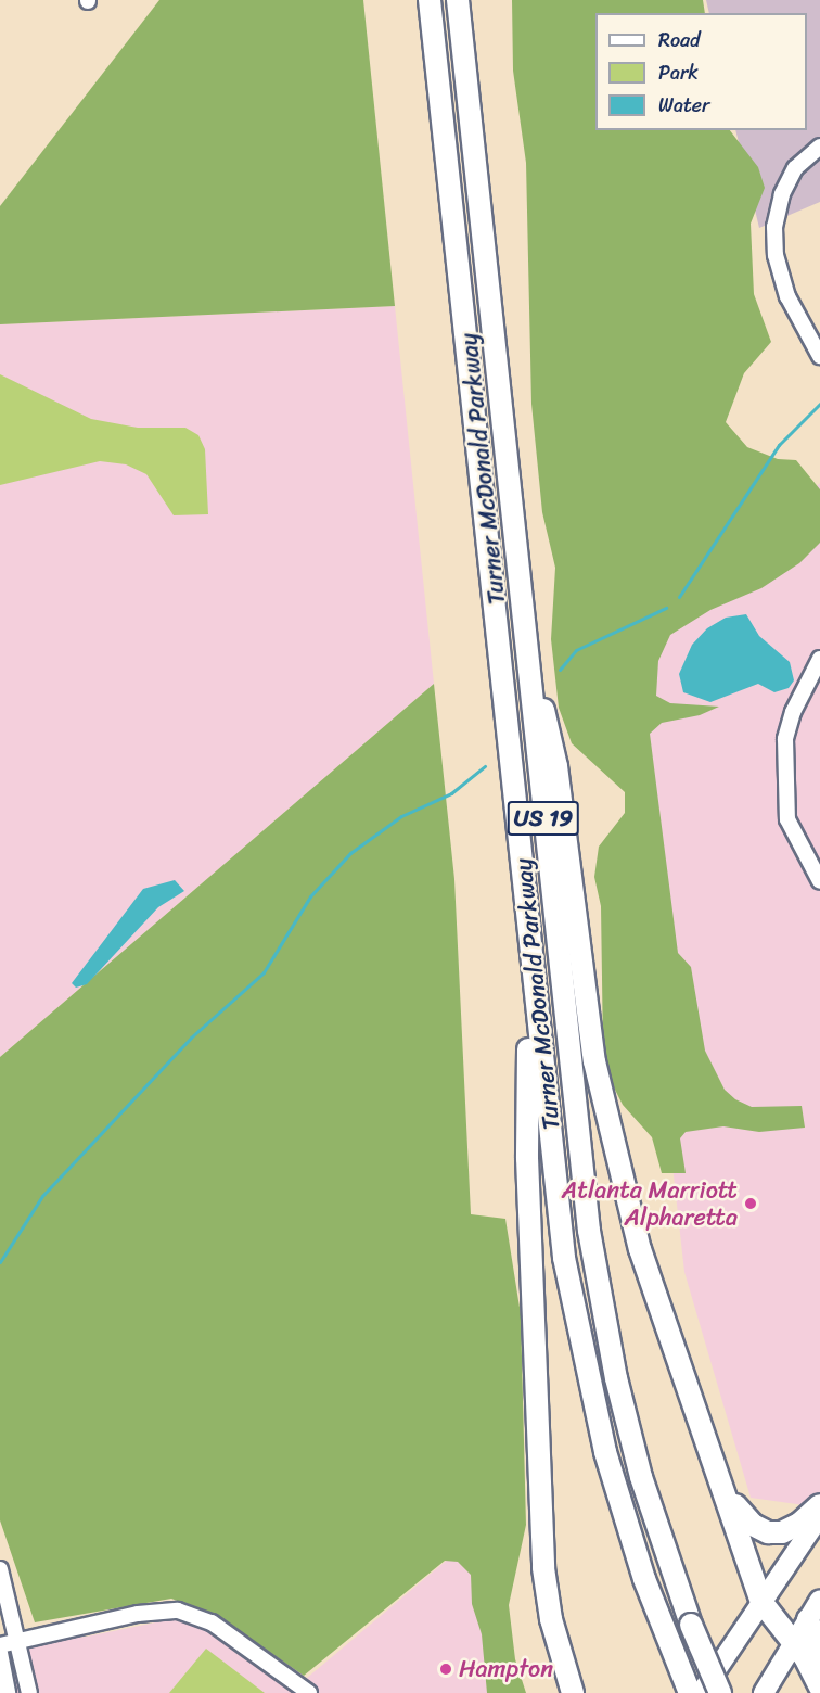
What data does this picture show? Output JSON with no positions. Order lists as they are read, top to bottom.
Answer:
{
  "streets": {
    "highway": ["Turner McDonald Parkway", "US 19"]
  },
  "places": ["Atlanta Marriott Alpharetta", "Hampton"],
  "legend": ["Road", "Park", "Water"]
}
